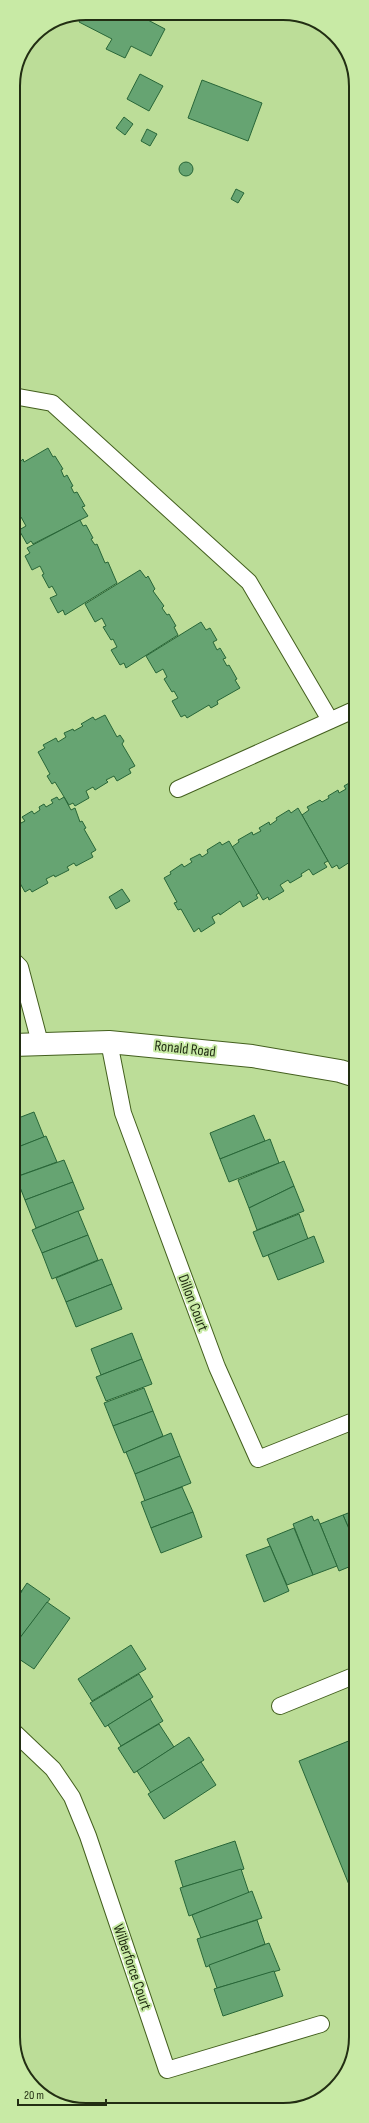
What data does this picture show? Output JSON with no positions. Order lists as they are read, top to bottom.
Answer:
{
  "streets": {
    "street": ["Ronald Road"],
    "lane": ["Dillon Court", "Wilberforce Court"]
  },
  "crossings": [
    ["Ronald Road", "Dillon Court"]
  ],
  "scale_bar": "20 m"
}
